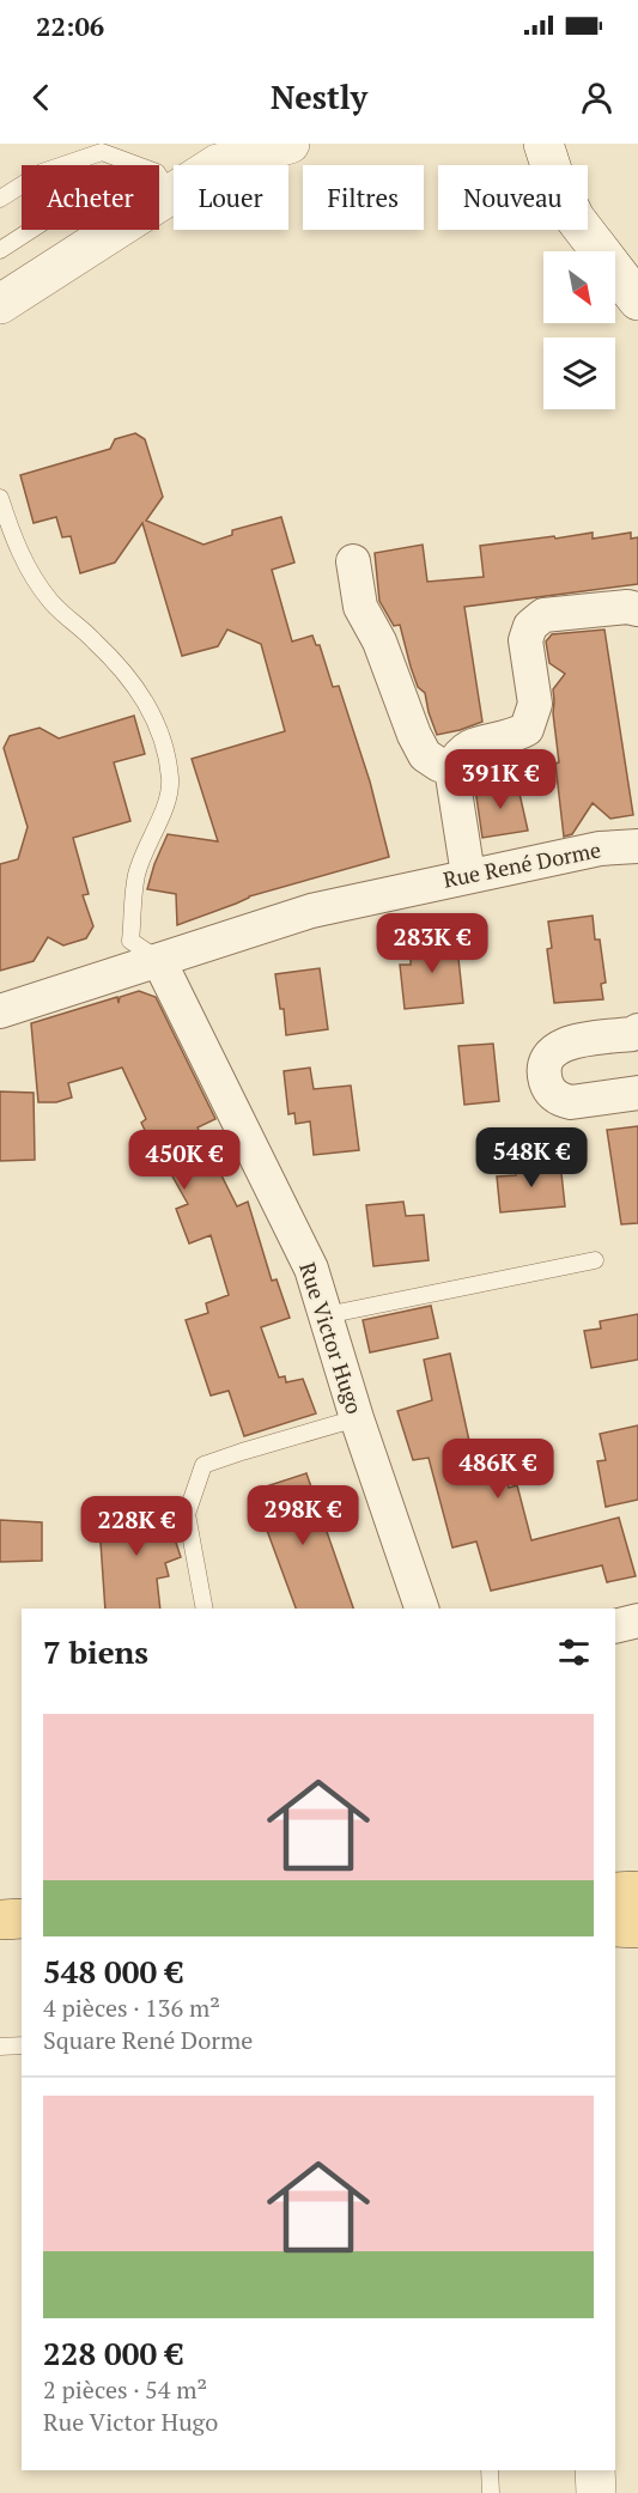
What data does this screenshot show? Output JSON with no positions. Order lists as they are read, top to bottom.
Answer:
{
  "streets": {
    "street": ["Rue René Dorme", "Rue Victor Hugo"]
  },
  "crossings": [
    ["Rue René Dorme", "Rue Victor Hugo"]
  ],
  "north": "bottom right",
  "page": {
    "status": "22:06",
    "header": "Nestly",
    "chip": [
      "Acheter",
      "Louer",
      "Filtres",
      "Nouveau"
    ],
    "price": [
      "391K €",
      "283K €",
      "548K €",
      "450K €",
      "486K €",
      "298K €",
      "228K €"
    ],
    "heading": "7 biens",
    "list": [
      {
        "name": "548 000 €",
        "note": "4 pièces · 136 m² · Square René Dorme"
      },
      {
        "name": "228 000 €",
        "note": "2 pièces · 54 m² · Rue Victor Hugo"
      }
    ]
  }
}
